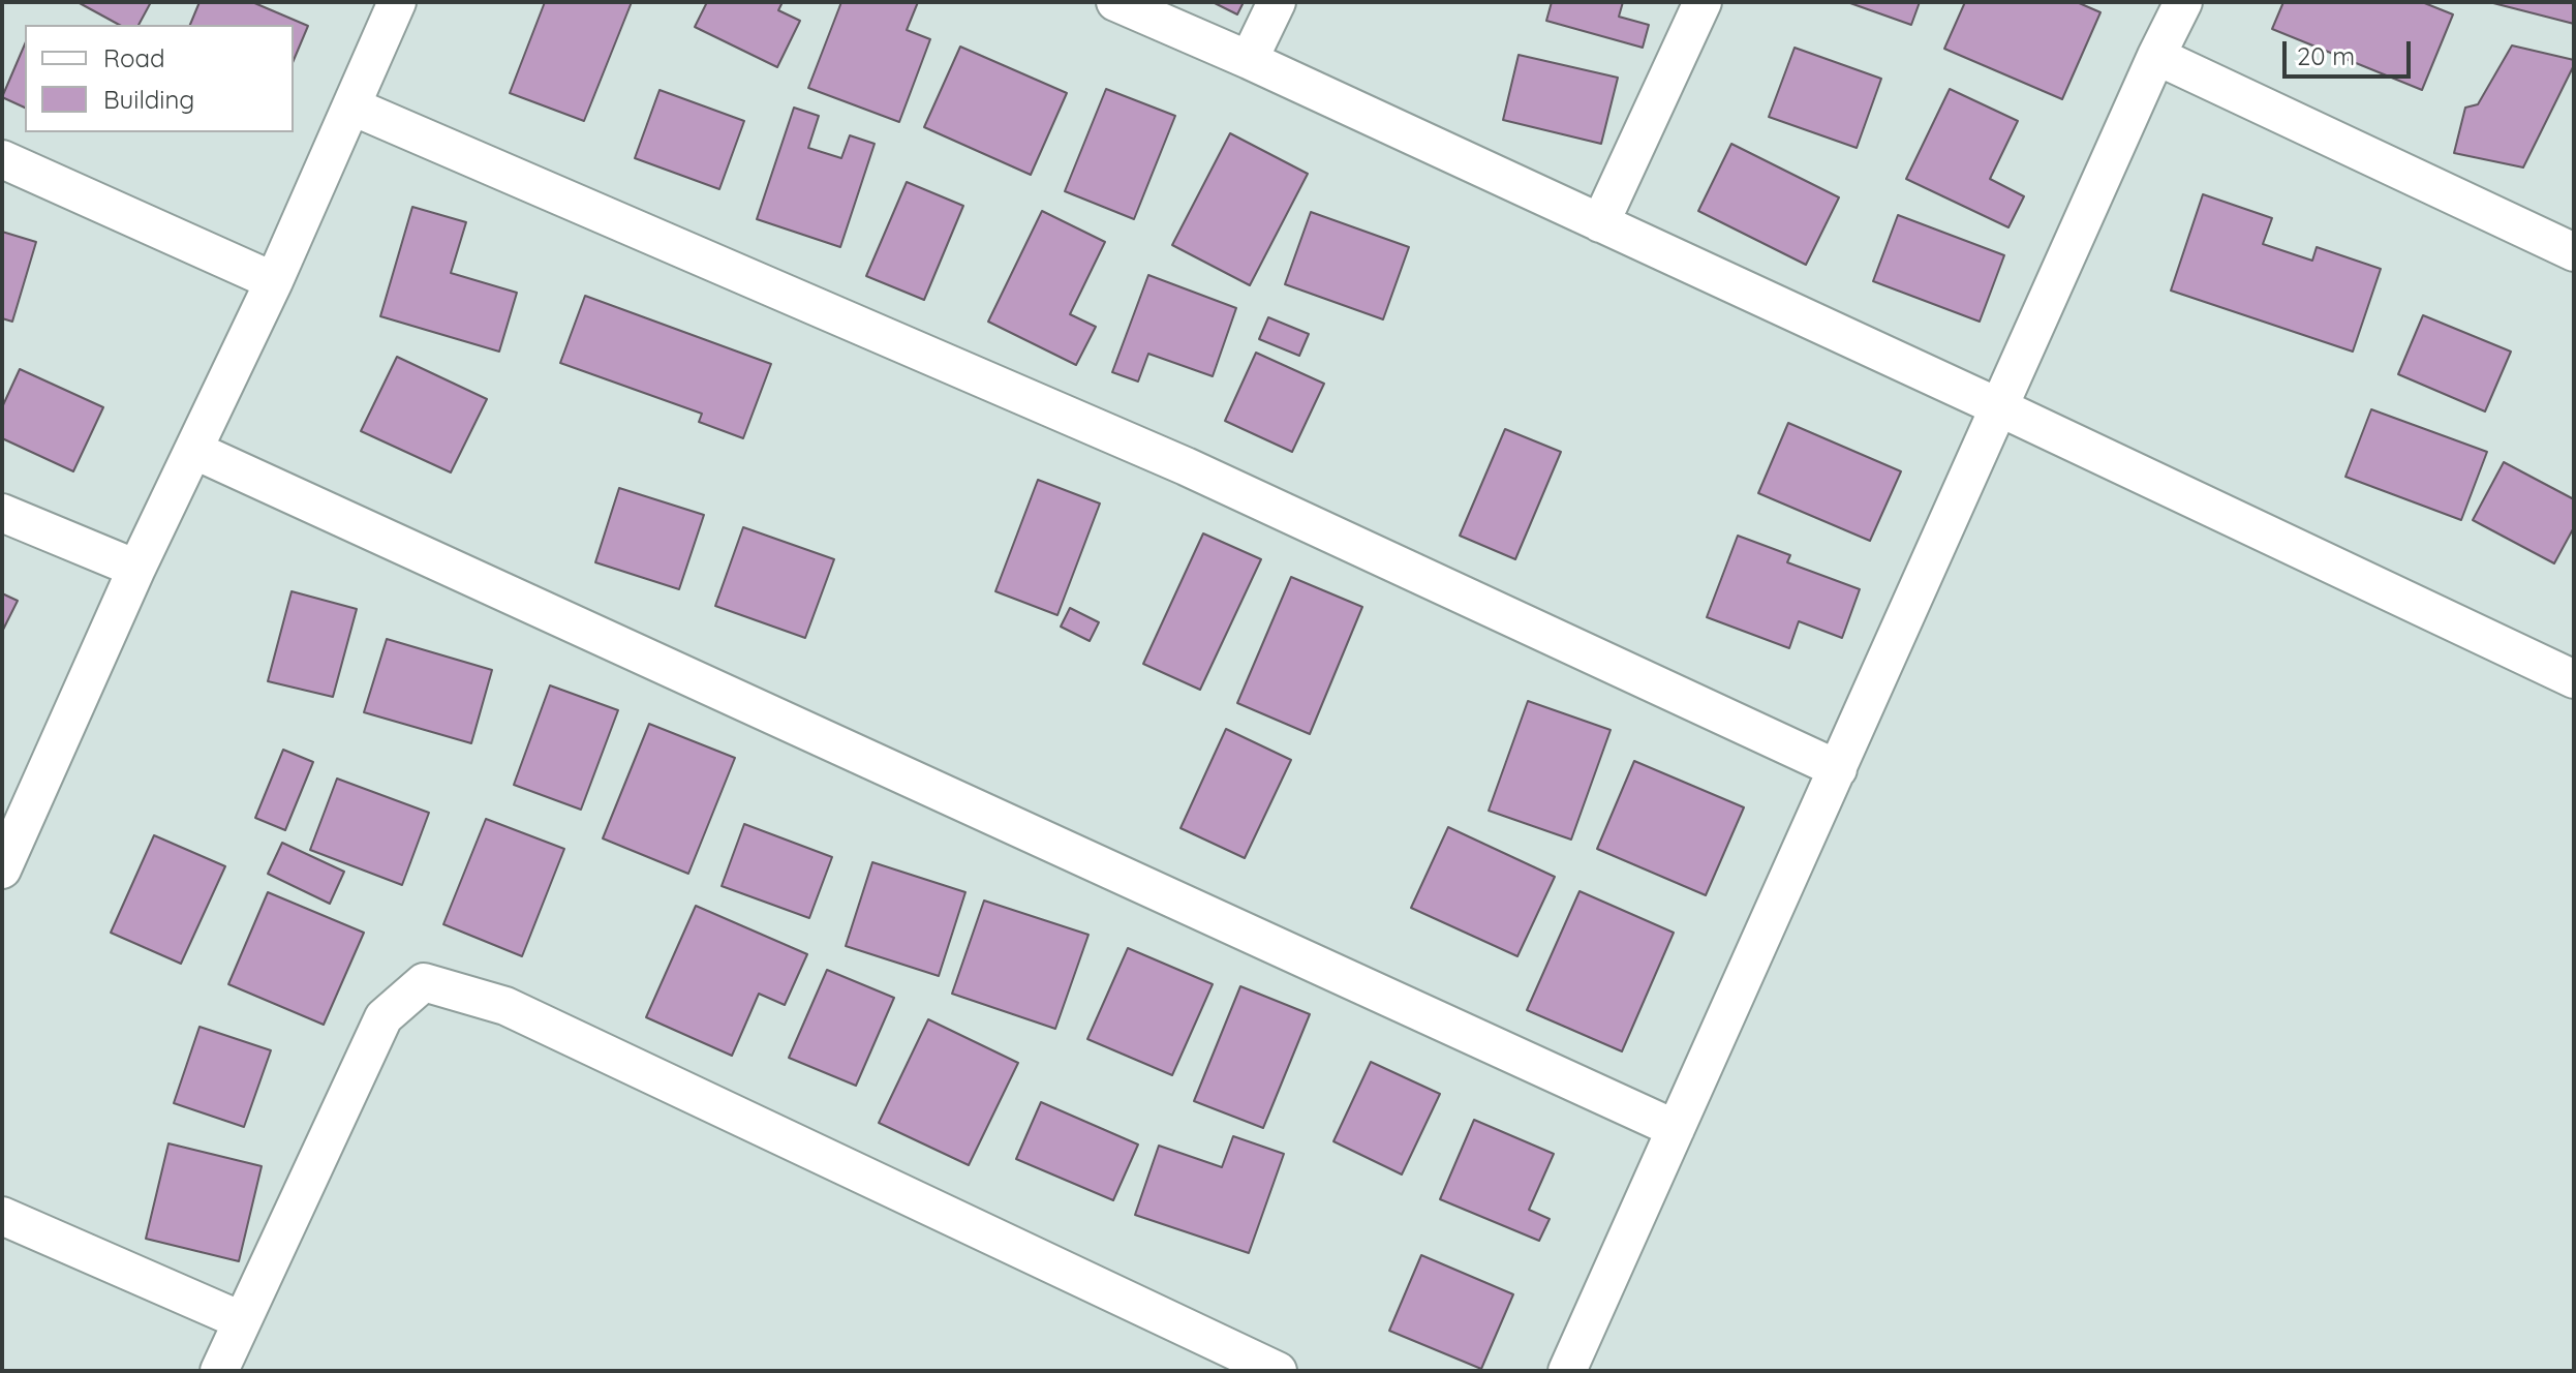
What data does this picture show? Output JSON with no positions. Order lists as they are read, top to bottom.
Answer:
{
  "legend": ["Road", "Building"],
  "scale_bar": "20 m"
}
